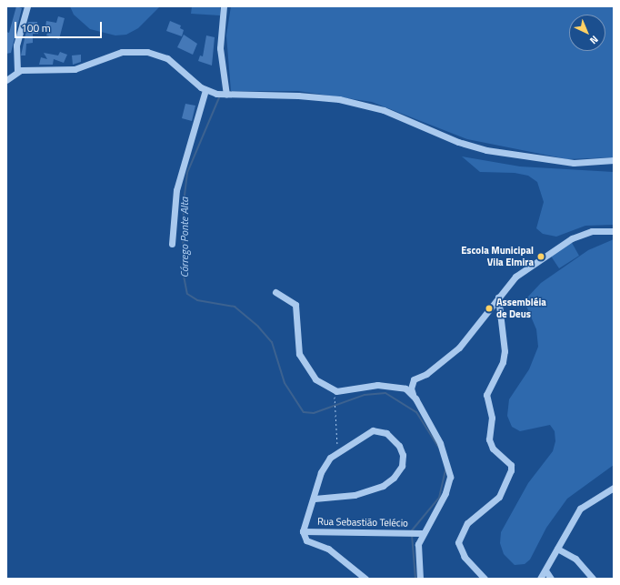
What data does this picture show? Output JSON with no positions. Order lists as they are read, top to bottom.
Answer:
{
  "streets": {
    "street": ["Rua Sebastião Telécio"]
  },
  "water": ["Córrego Ponte Alta"],
  "places": ["Escola Municipal Vila Elmira", "Assembléia de Deus"],
  "scale_bar": "100 m",
  "north": "bottom right"
}
